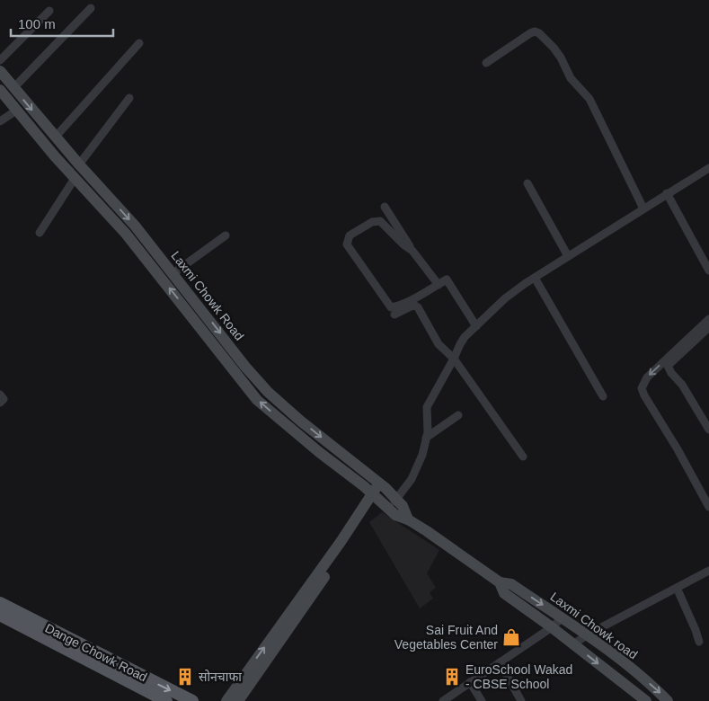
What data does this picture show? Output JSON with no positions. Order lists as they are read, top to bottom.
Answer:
{
  "streets": {
    "main road": ["Laxmi Chowk Road", "Laxmi Chowk road", "Dange Chowk Road"]
  },
  "crossings": [
    ["Laxmi Chowk Road", "Laxmi Chowk road"]
  ],
  "one_way": ["Laxmi Chowk road"],
  "places": {
    "shop": ["Sai Fruit And Vegetables Center"],
    "building": ["सोनचाफा", "EuroSchool Wakad - CBSE School"]
  },
  "scale_bar": "100 m"
}
